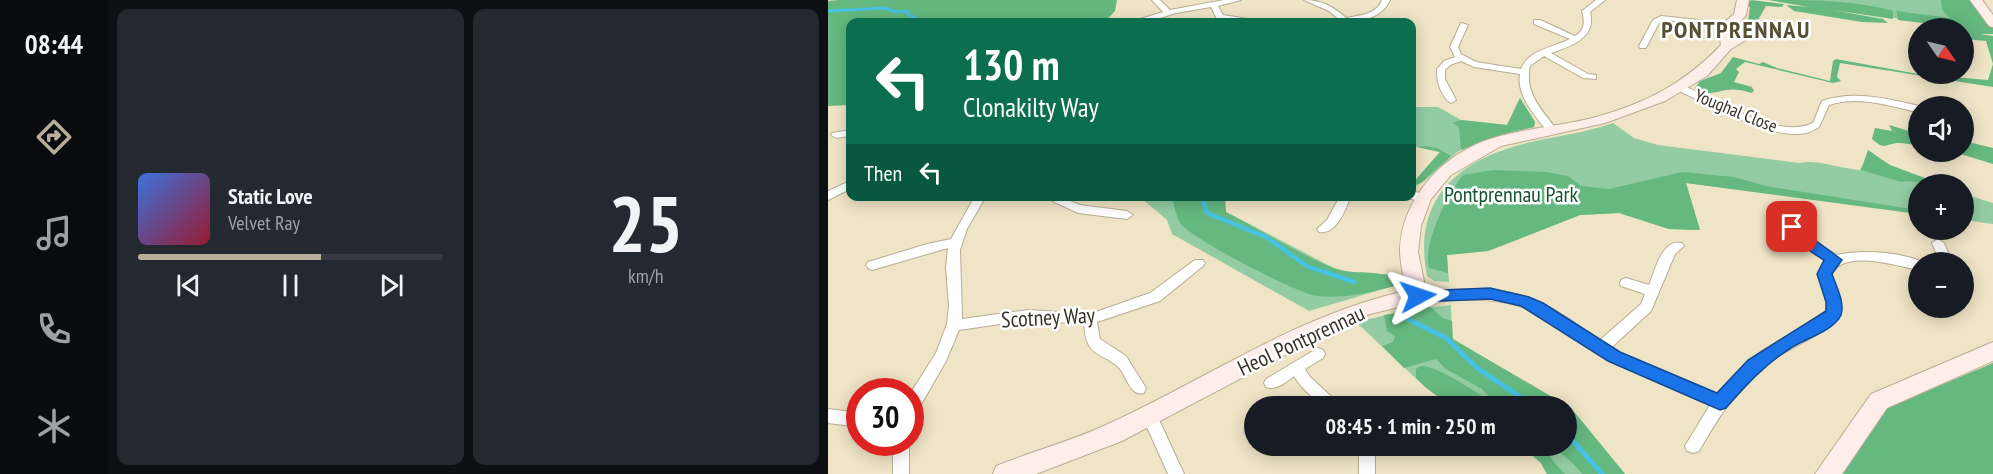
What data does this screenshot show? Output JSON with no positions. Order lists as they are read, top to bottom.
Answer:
{
  "streets": {
    "street": ["Youghal Close", "Scotney Way", "Heol Pontprennau"]
  },
  "districts": ["PONTPRENNAU"],
  "parks": ["Pontprennau Park"],
  "north": "bottom right",
  "page": {
    "tabs": "08:44",
    "tile": ["25", "km/h"],
    "map_buttons": ["+", "−"],
    "turn": ["130 m", "Clonakilty Way"],
    "then": "Then",
    "song": ["Static Love", "Velvet Ray"],
    "limit": "30",
    "trip": "08:45 · 1 min · 250 m"
  }
}
